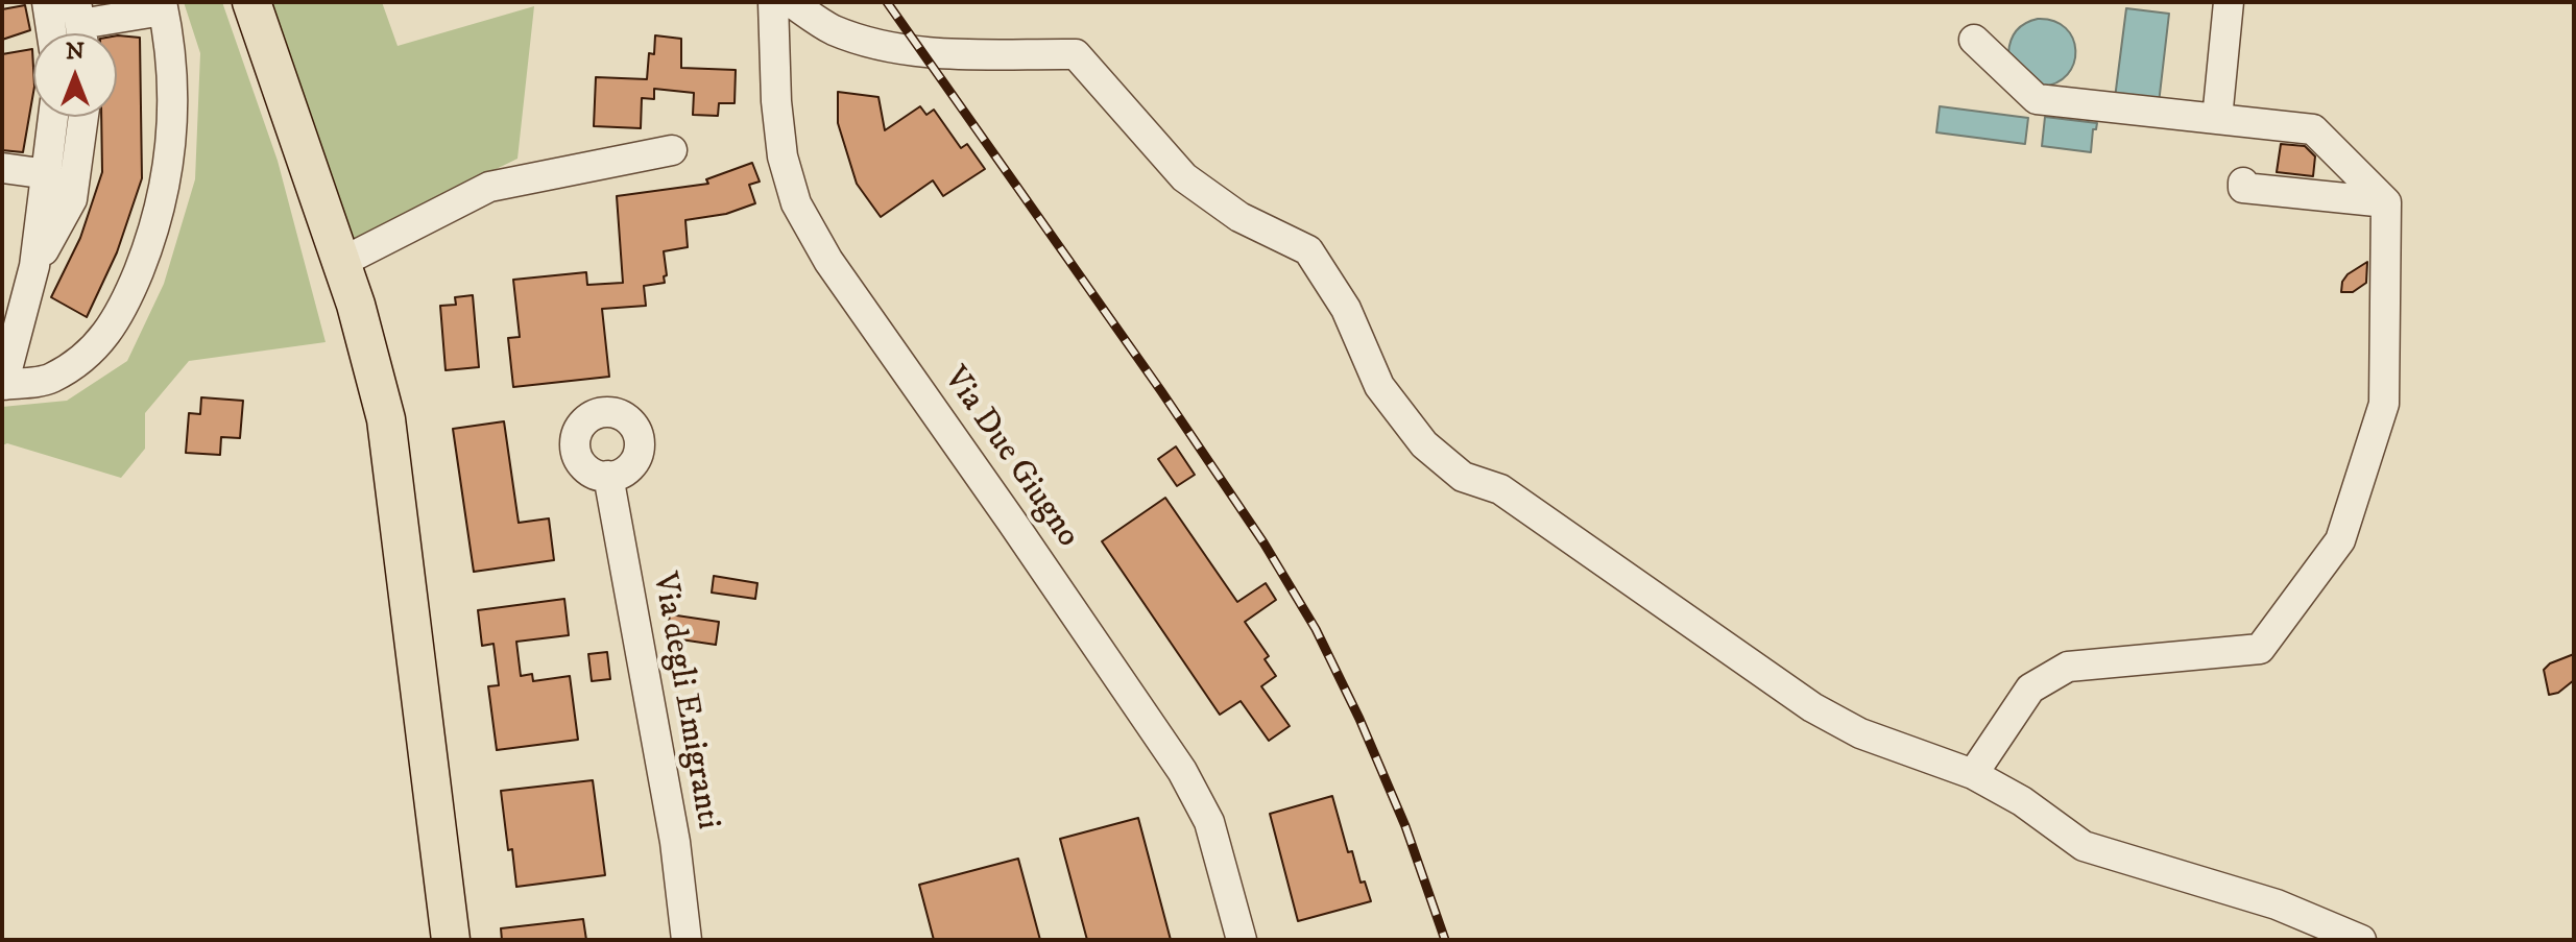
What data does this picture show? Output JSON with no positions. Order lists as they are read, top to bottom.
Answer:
{
  "streets": {
    "street": ["Via Due Giugno", "Via degli Emigranti"]
  },
  "north": "top"
}
